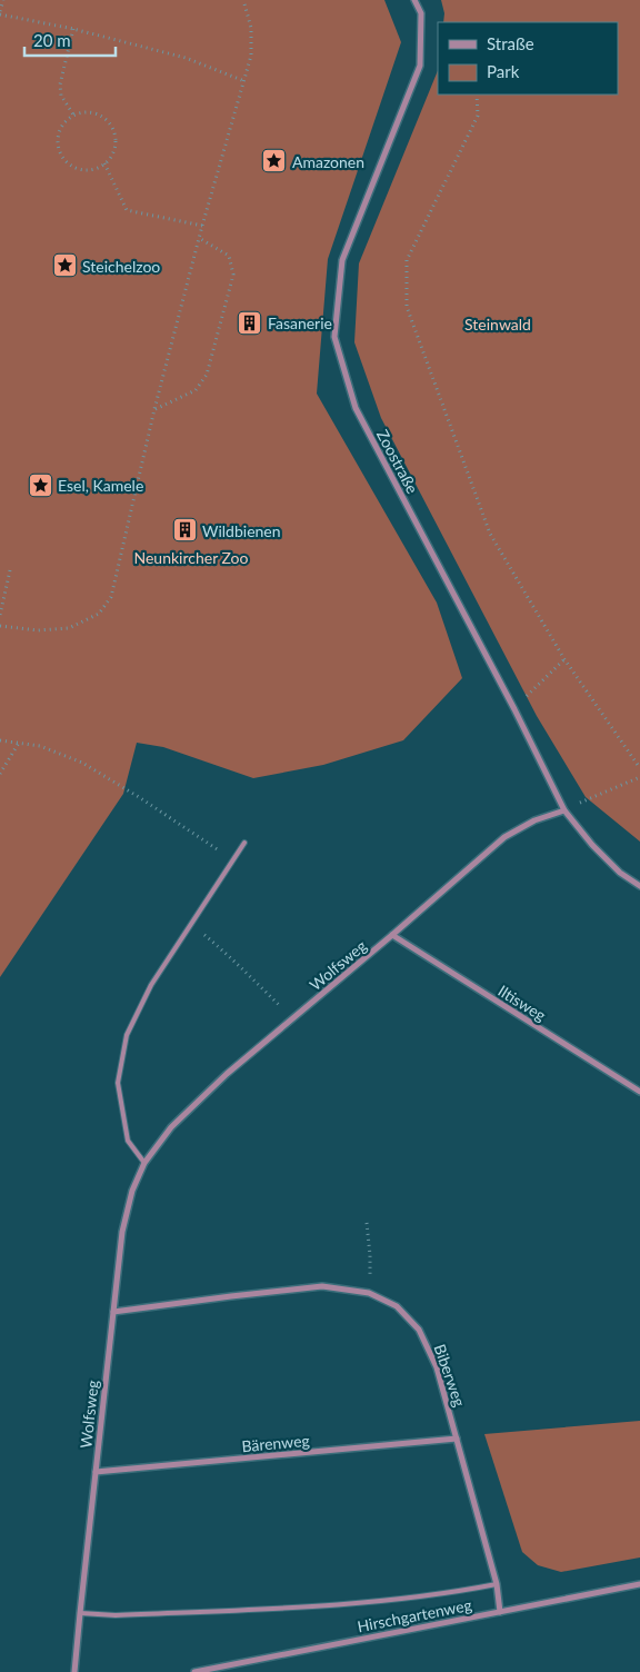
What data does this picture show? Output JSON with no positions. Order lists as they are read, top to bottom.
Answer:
{
  "streets": {
    "street": [
      "Zoostraße",
      "Wolfsweg",
      "Iltisweg",
      "Biberweg",
      "Bärenweg",
      "Hirschgartenweg"
    ]
  },
  "crossings": [
    ["Zoostraße", "Wolfsweg"],
    ["Wolfsweg", "Iltisweg"],
    ["Wolfsweg", "Biberweg"],
    ["Wolfsweg", "Bärenweg"],
    ["Wolfsweg", "Hirschgartenweg"],
    ["Biberweg", "Bärenweg"],
    ["Biberweg", "Hirschgartenweg"]
  ],
  "parks": ["Steinwald", "Neunkircher Zoo"],
  "places": {
    "place": ["Amazonen", "Steichelzoo", "Esel, Kamele"],
    "building": ["Fasanerie", "Wildbienen"]
  },
  "legend": ["Straße", "Park"],
  "scale_bar": "20 m"
}
